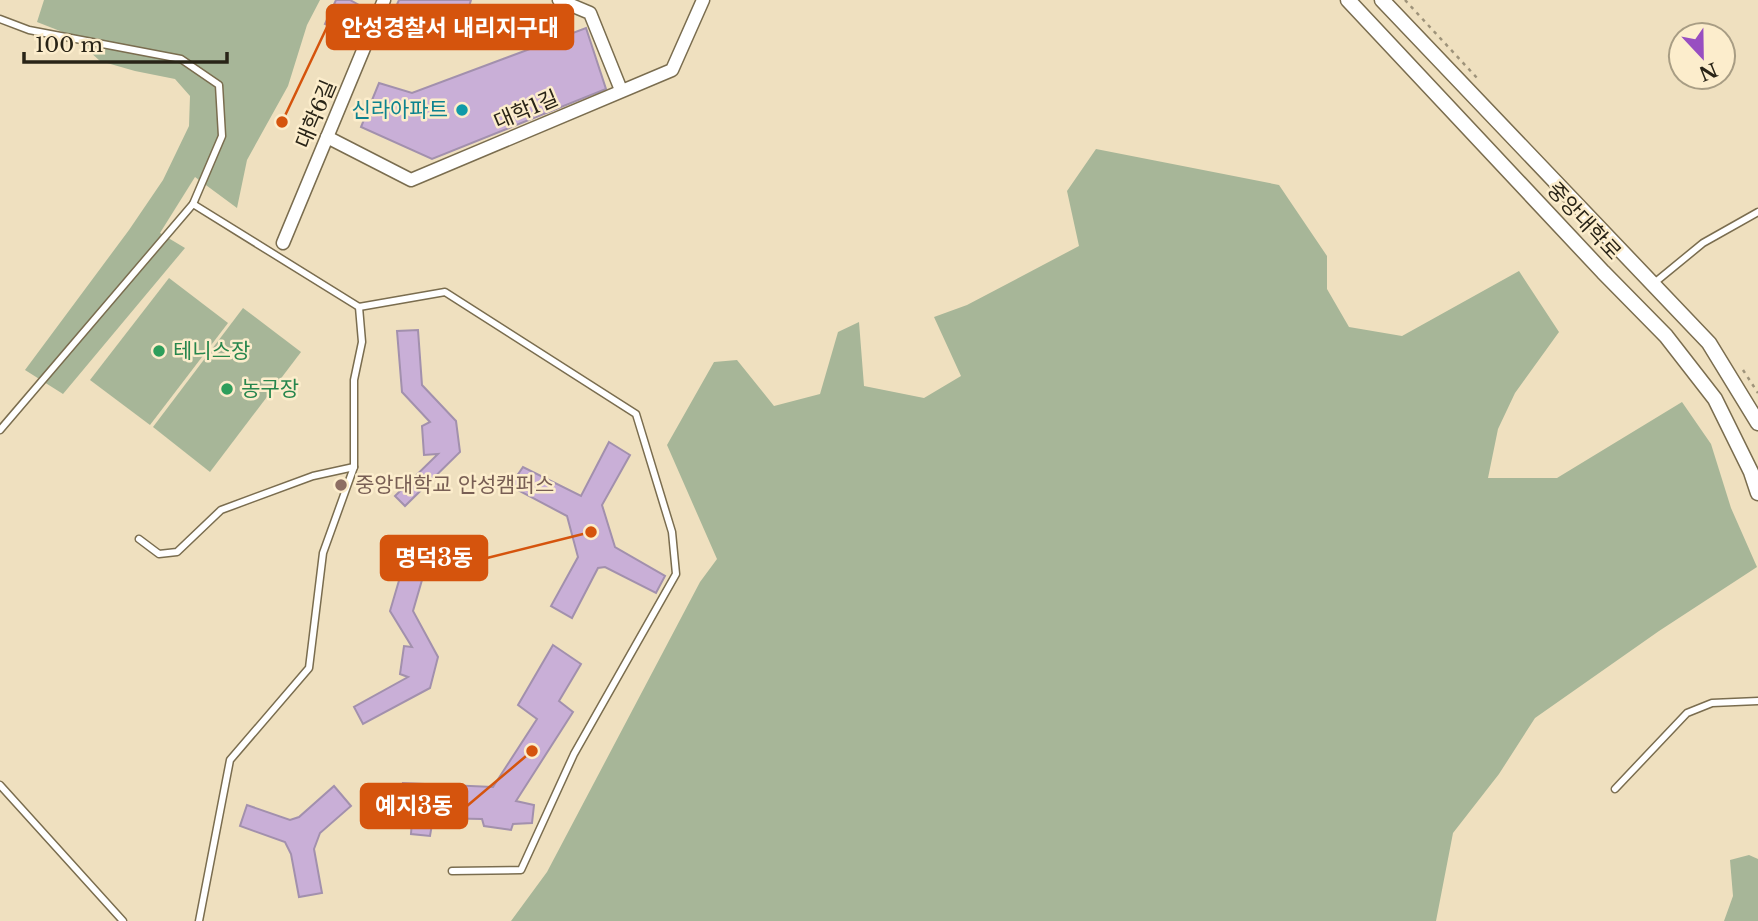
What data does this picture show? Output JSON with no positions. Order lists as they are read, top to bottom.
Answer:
{
  "streets": {
    "street": ["대학1길", "대학6길", "중앙대학로"]
  },
  "crossings": [
    ["대학1길", "대학6길"]
  ],
  "places": [
    "신라아파트",
    "안성경찰서 내리지구대",
    "테니스장",
    "농구장",
    "중앙대학교 안성캠퍼스",
    "명덕3동",
    "예지3동"
  ],
  "scale_bar": "100 m",
  "north": "bottom"
}
